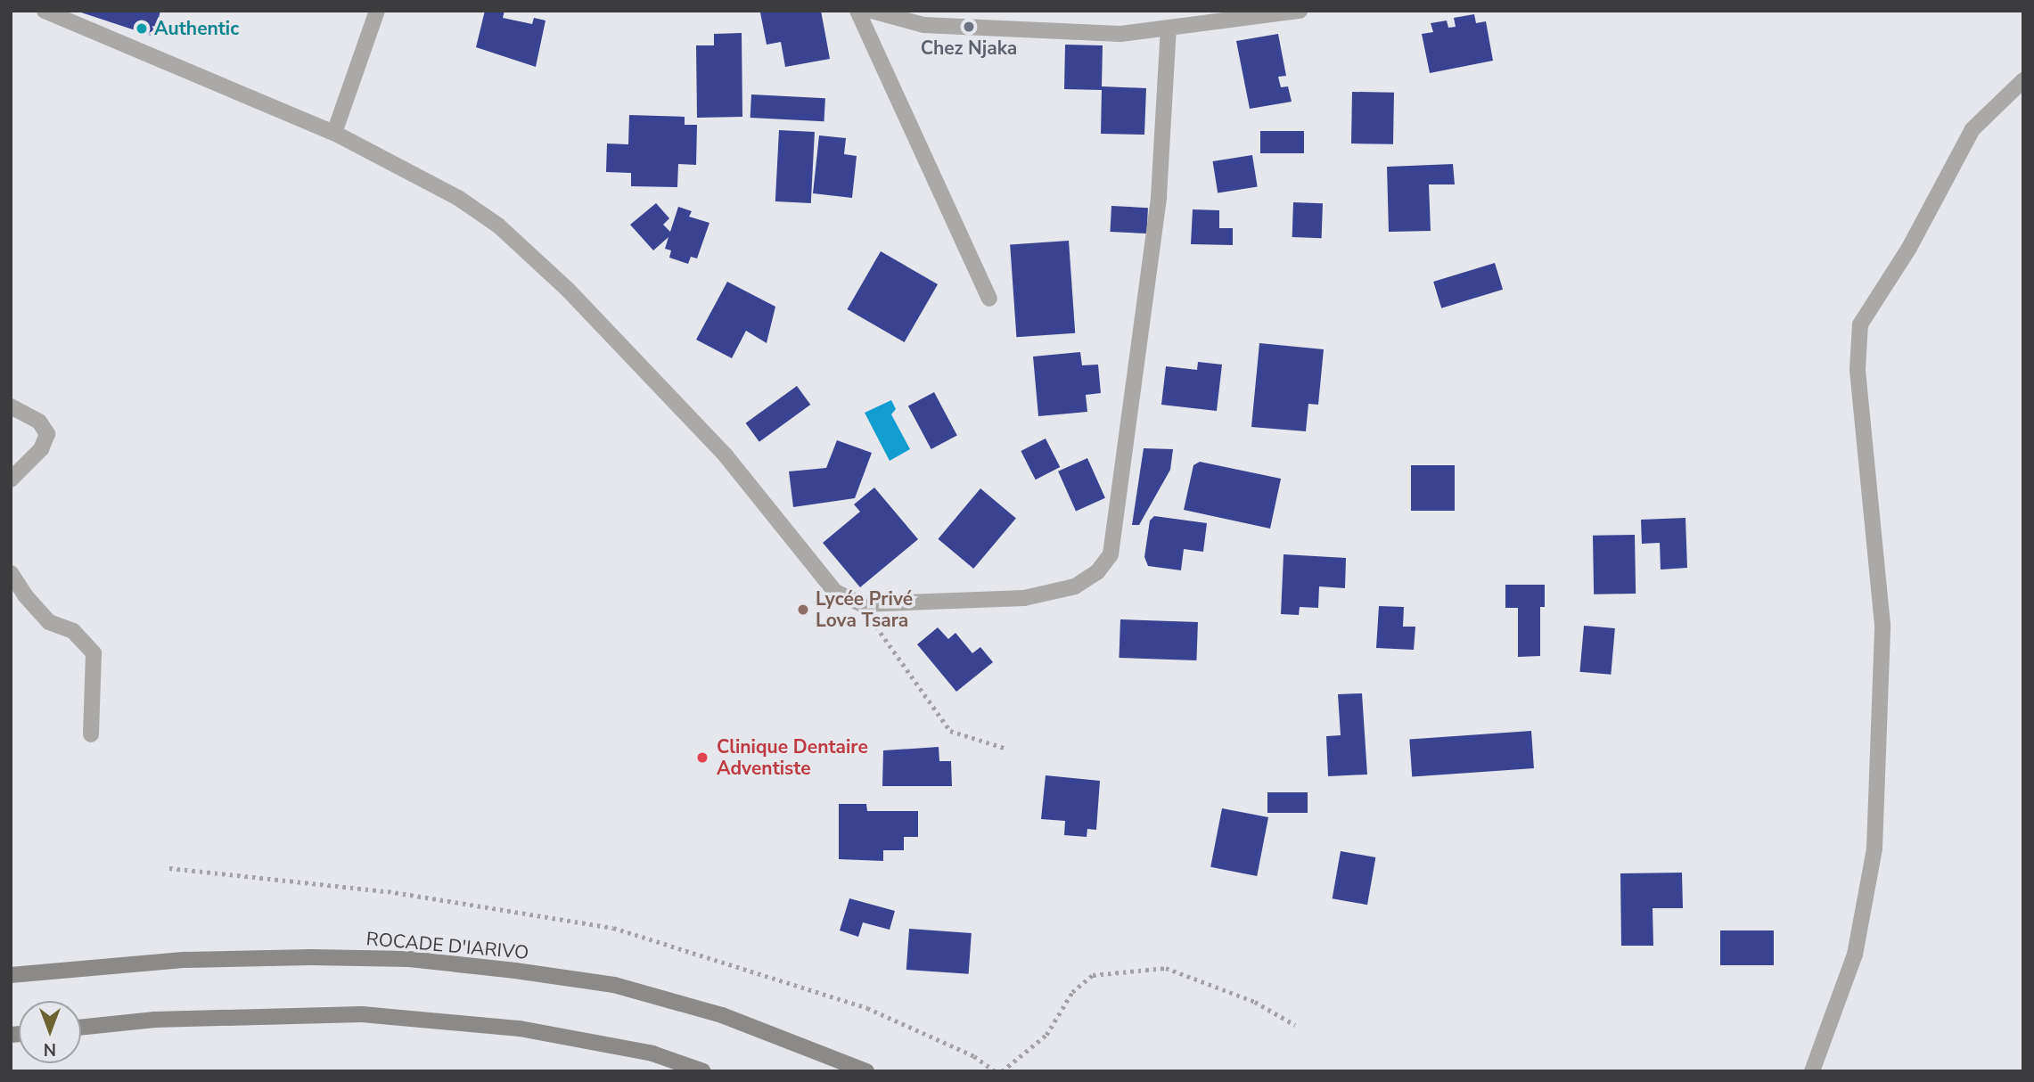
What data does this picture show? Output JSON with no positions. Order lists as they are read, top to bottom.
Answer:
{
  "streets": {
    "main road": ["ROCADE D'IARIVO"]
  },
  "places": [
    "Chez Njaka",
    "Authentic",
    "Lycée Privé Lova Tsara",
    "Clinique Dentaire Adventiste"
  ],
  "north": "bottom"
}
